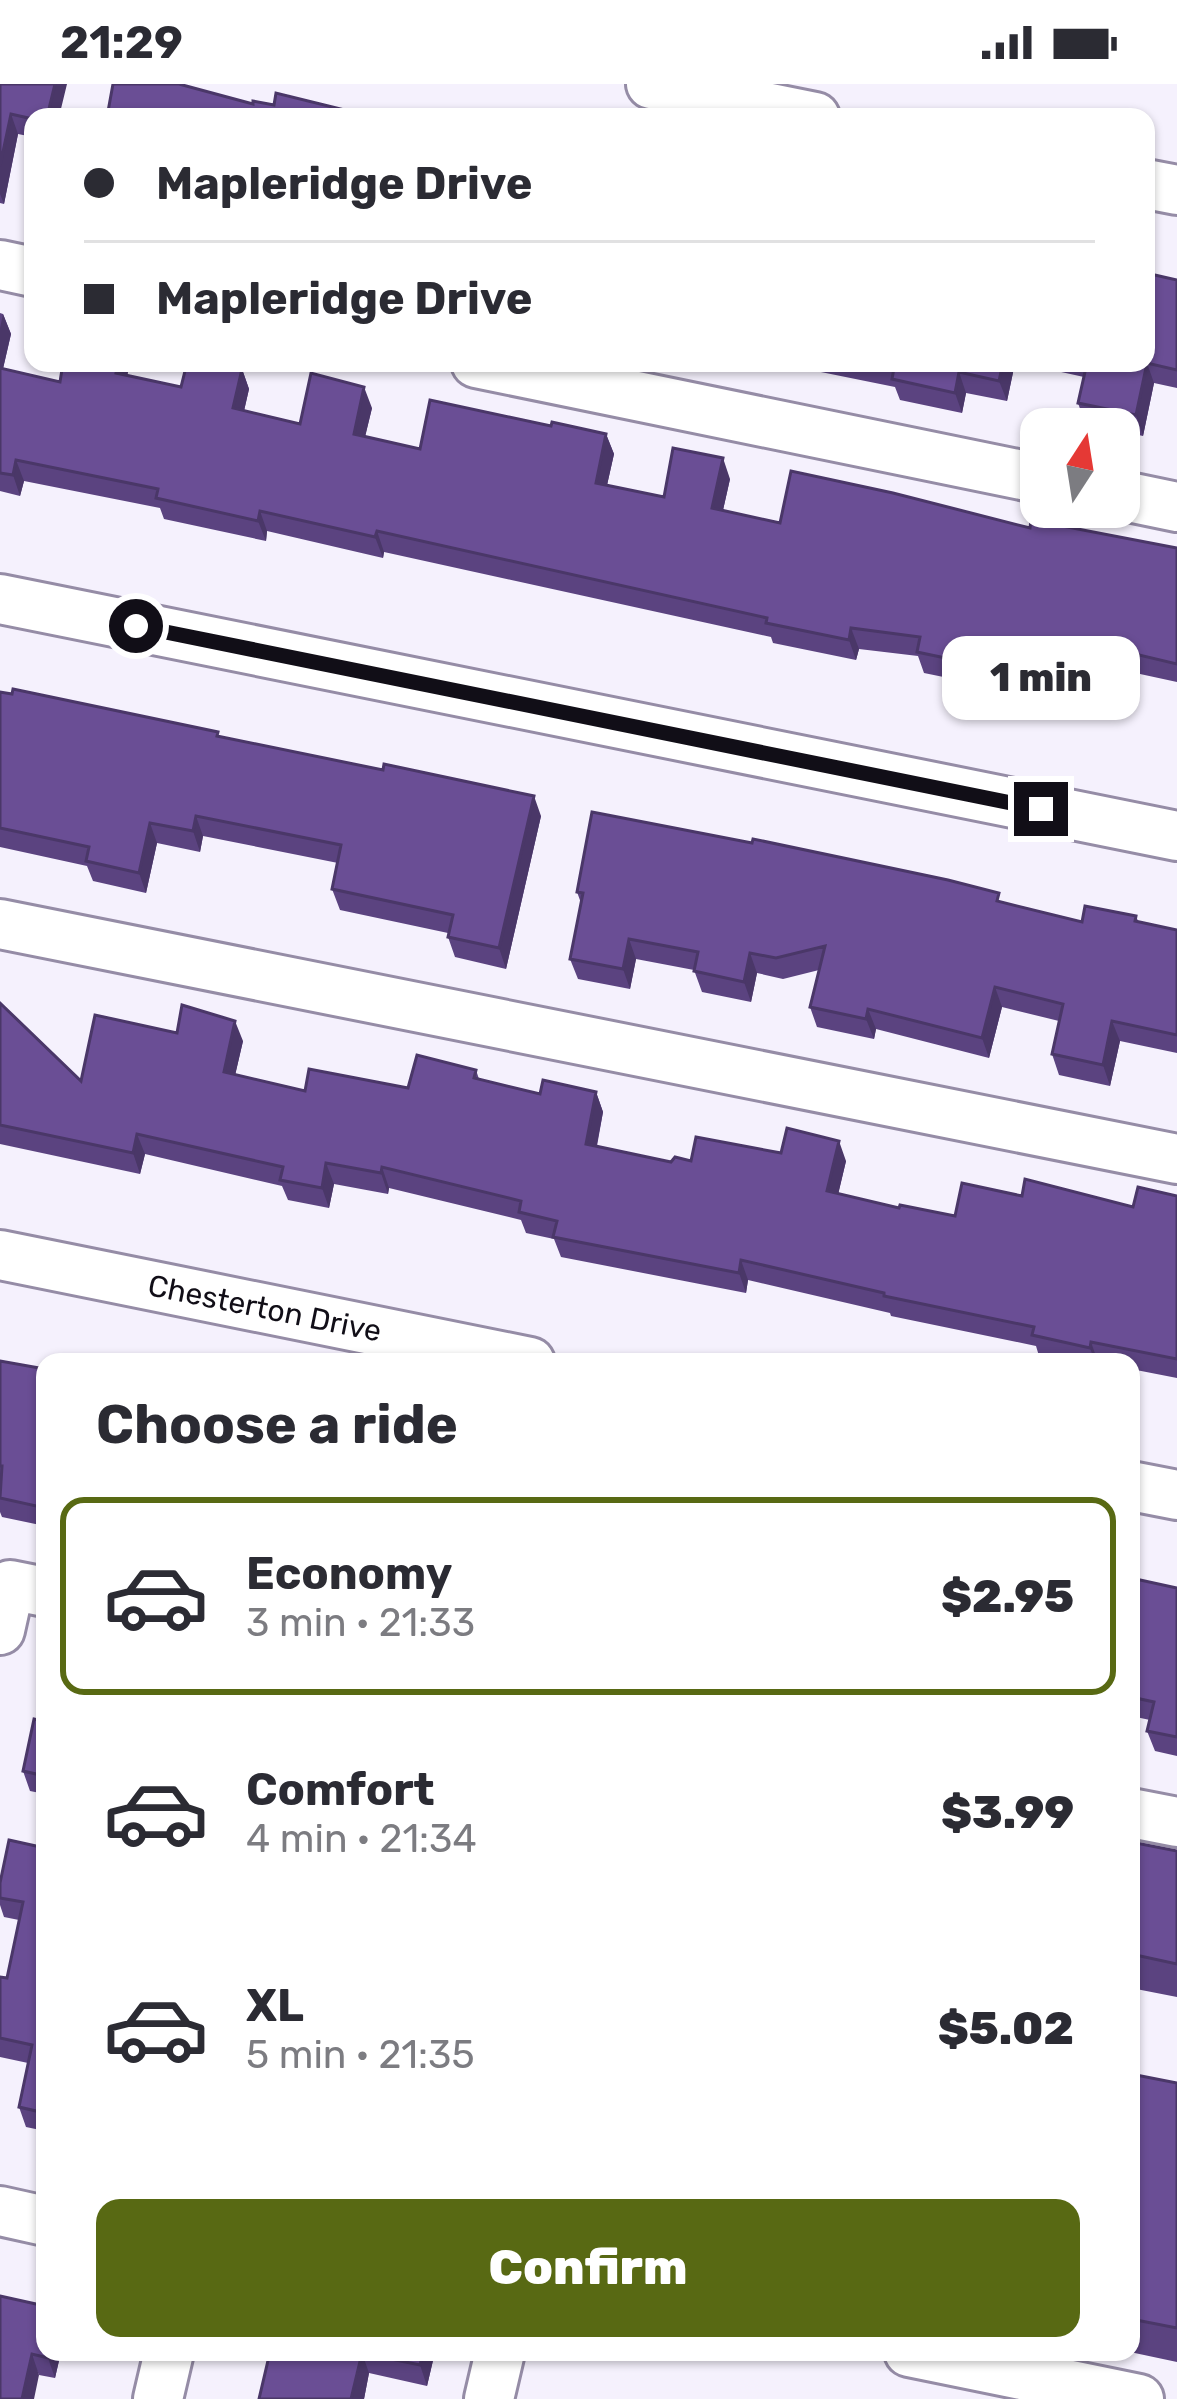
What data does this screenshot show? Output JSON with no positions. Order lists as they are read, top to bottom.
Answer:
{
  "streets": {
    "street": ["Chesterton Drive"]
  },
  "north": "top",
  "page": {
    "status": "21:29",
    "banner": ["Mapleridge Drive", "Mapleridge Drive"],
    "bubble": "1 min",
    "heading": "Choose a ride",
    "list": [
      {
        "name": "Economy",
        "note": "3 min · 21:33",
        "value": "$2.95"
      },
      {
        "name": "Comfort",
        "note": "4 min · 21:34",
        "value": "$3.99"
      },
      {
        "name": "XL",
        "note": "5 min · 21:35",
        "value": "$5.02"
      }
    ],
    "buttons": "Confirm"
  }
}
